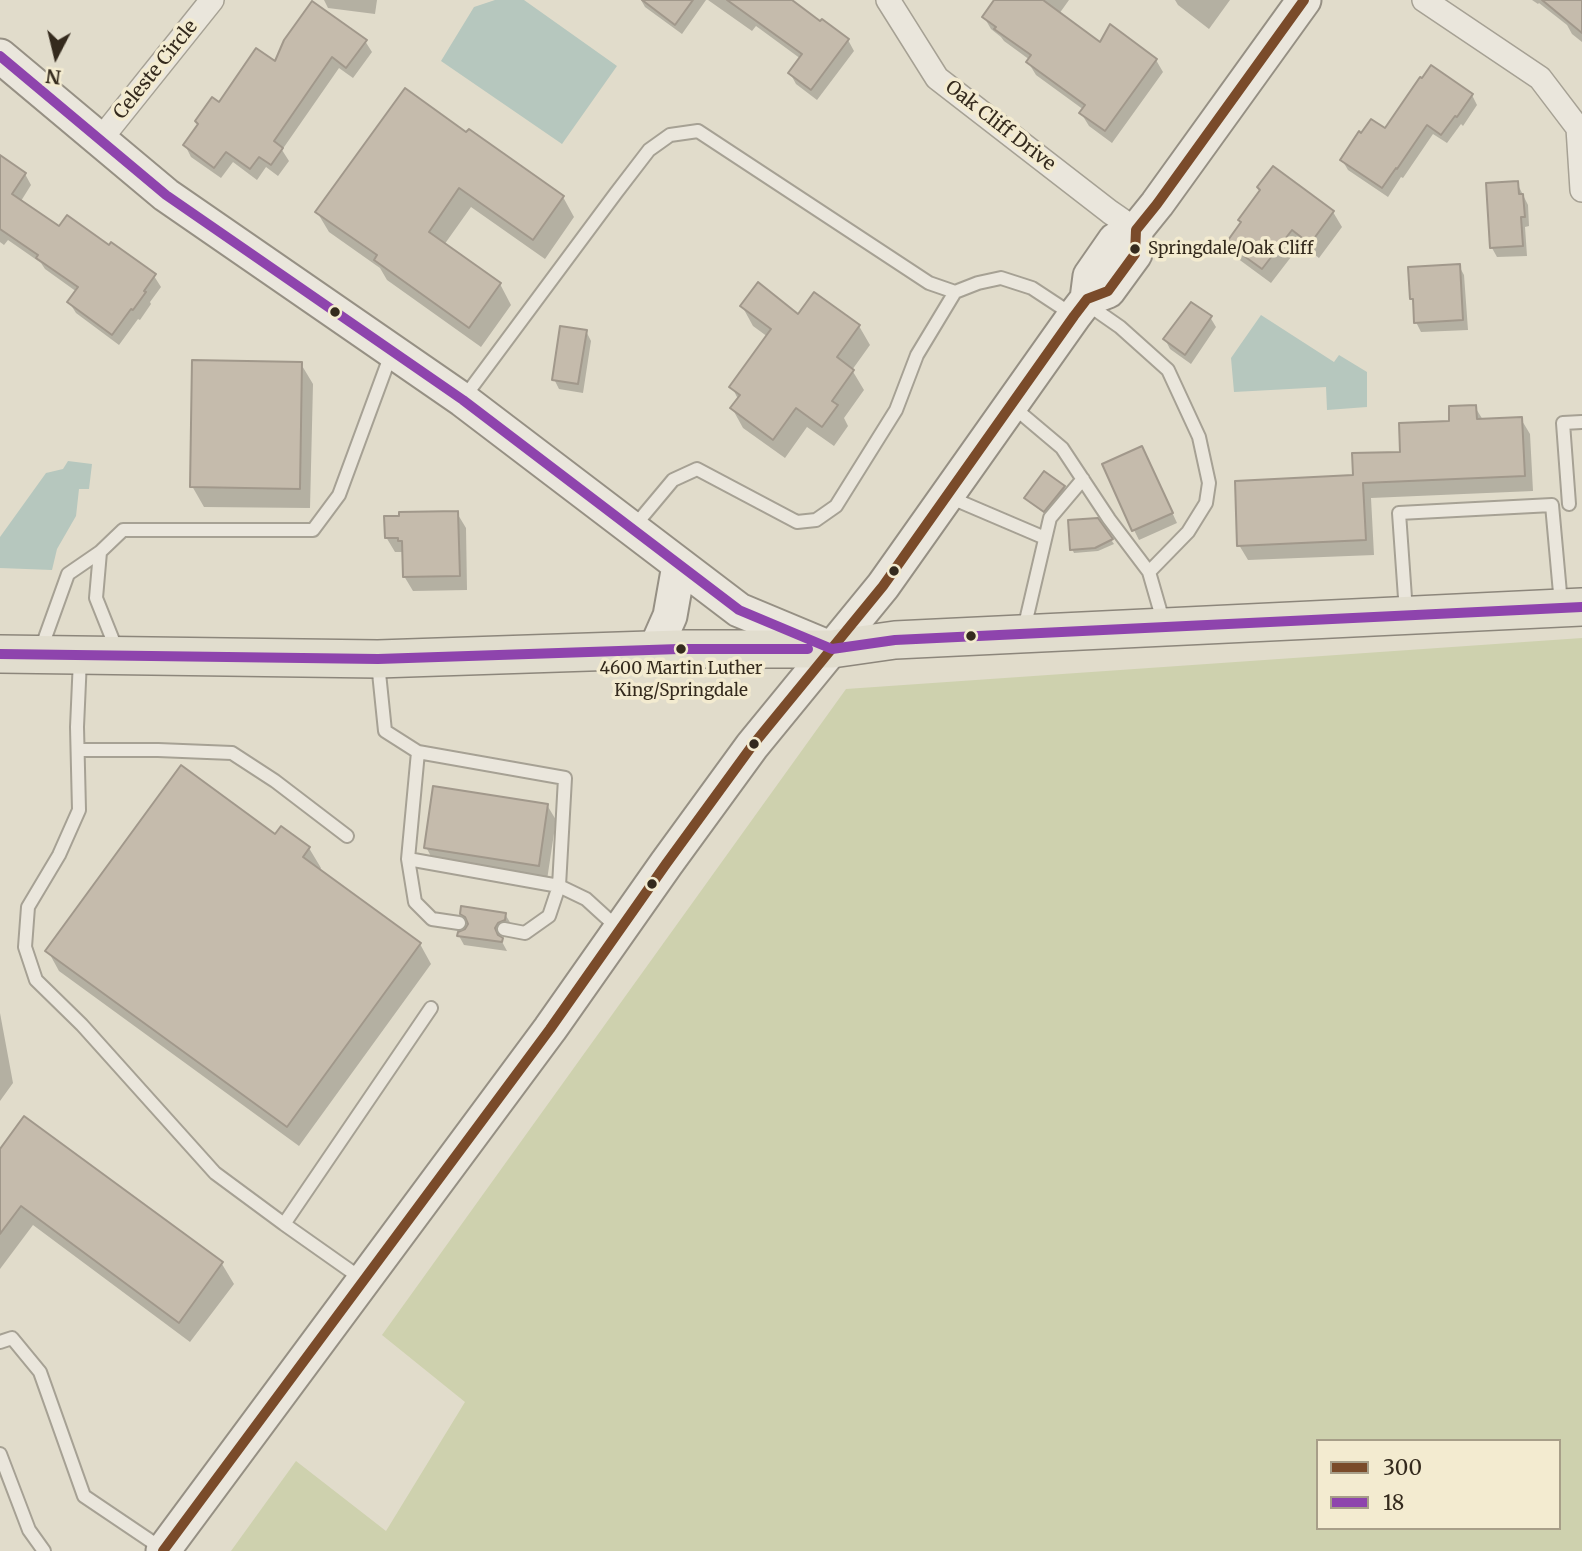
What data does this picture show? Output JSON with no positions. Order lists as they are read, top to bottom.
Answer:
{
  "streets": {
    "street": ["Celeste Circle", "Oak Cliff Drive"]
  },
  "places": ["Springdale/Oak Cliff", "4600 Martin Luther King/Springdale"],
  "lines": ["transit line 300", "transit line 18"],
  "legend": ["300", "18"],
  "north": "bottom"
}
